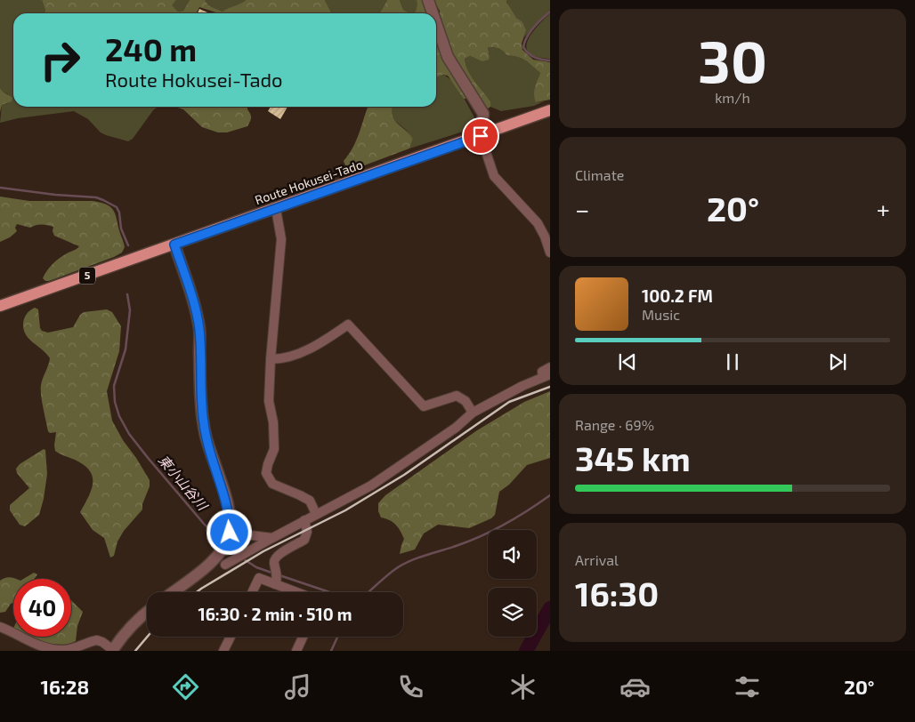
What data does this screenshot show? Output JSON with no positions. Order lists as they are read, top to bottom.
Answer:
{
  "streets": {
    "main road": ["Route Hokusei-Tado", "5"]
  },
  "water": ["東小山谷川"],
  "page": {
    "tile": [
      ["30", "km/h"],
      "Climate",
      ["Range · 69%", "345 km"],
      ["Arrival", "16:30"]
    ],
    "turn": ["240 m", "Route Hokusei-Tado"],
    "heat": ["−", "20°", "+"],
    "song": ["100.2 FM", "Music"],
    "limit": "40",
    "trip": "16:30 · 2 min · 510 m",
    "tabs": ["16:28", "20°"]
  }
}
